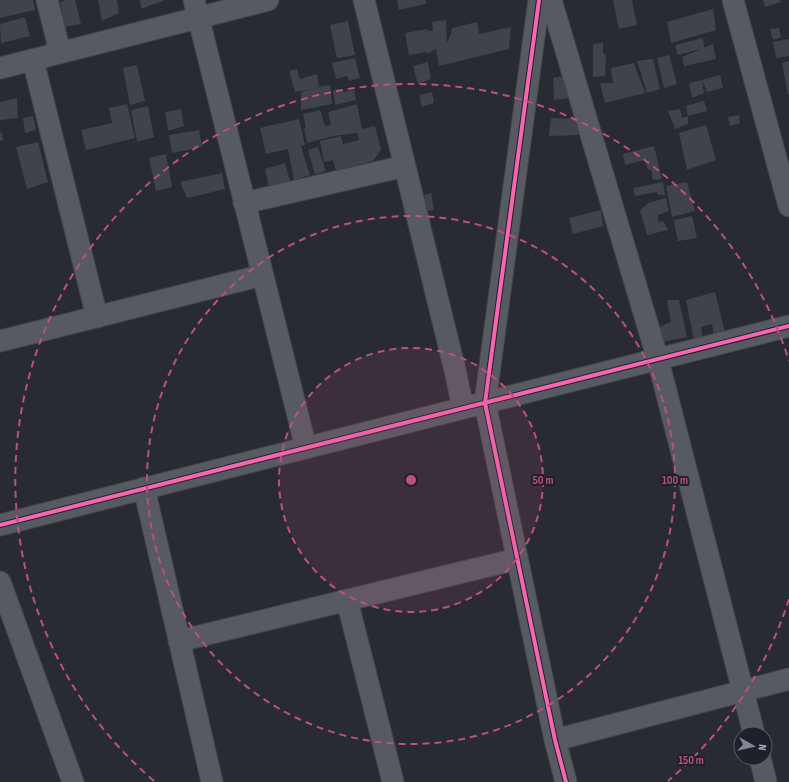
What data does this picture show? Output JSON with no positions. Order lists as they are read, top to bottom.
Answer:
{
  "north": "right",
  "rings": ["50 m", "100 m", "150 m"]
}
